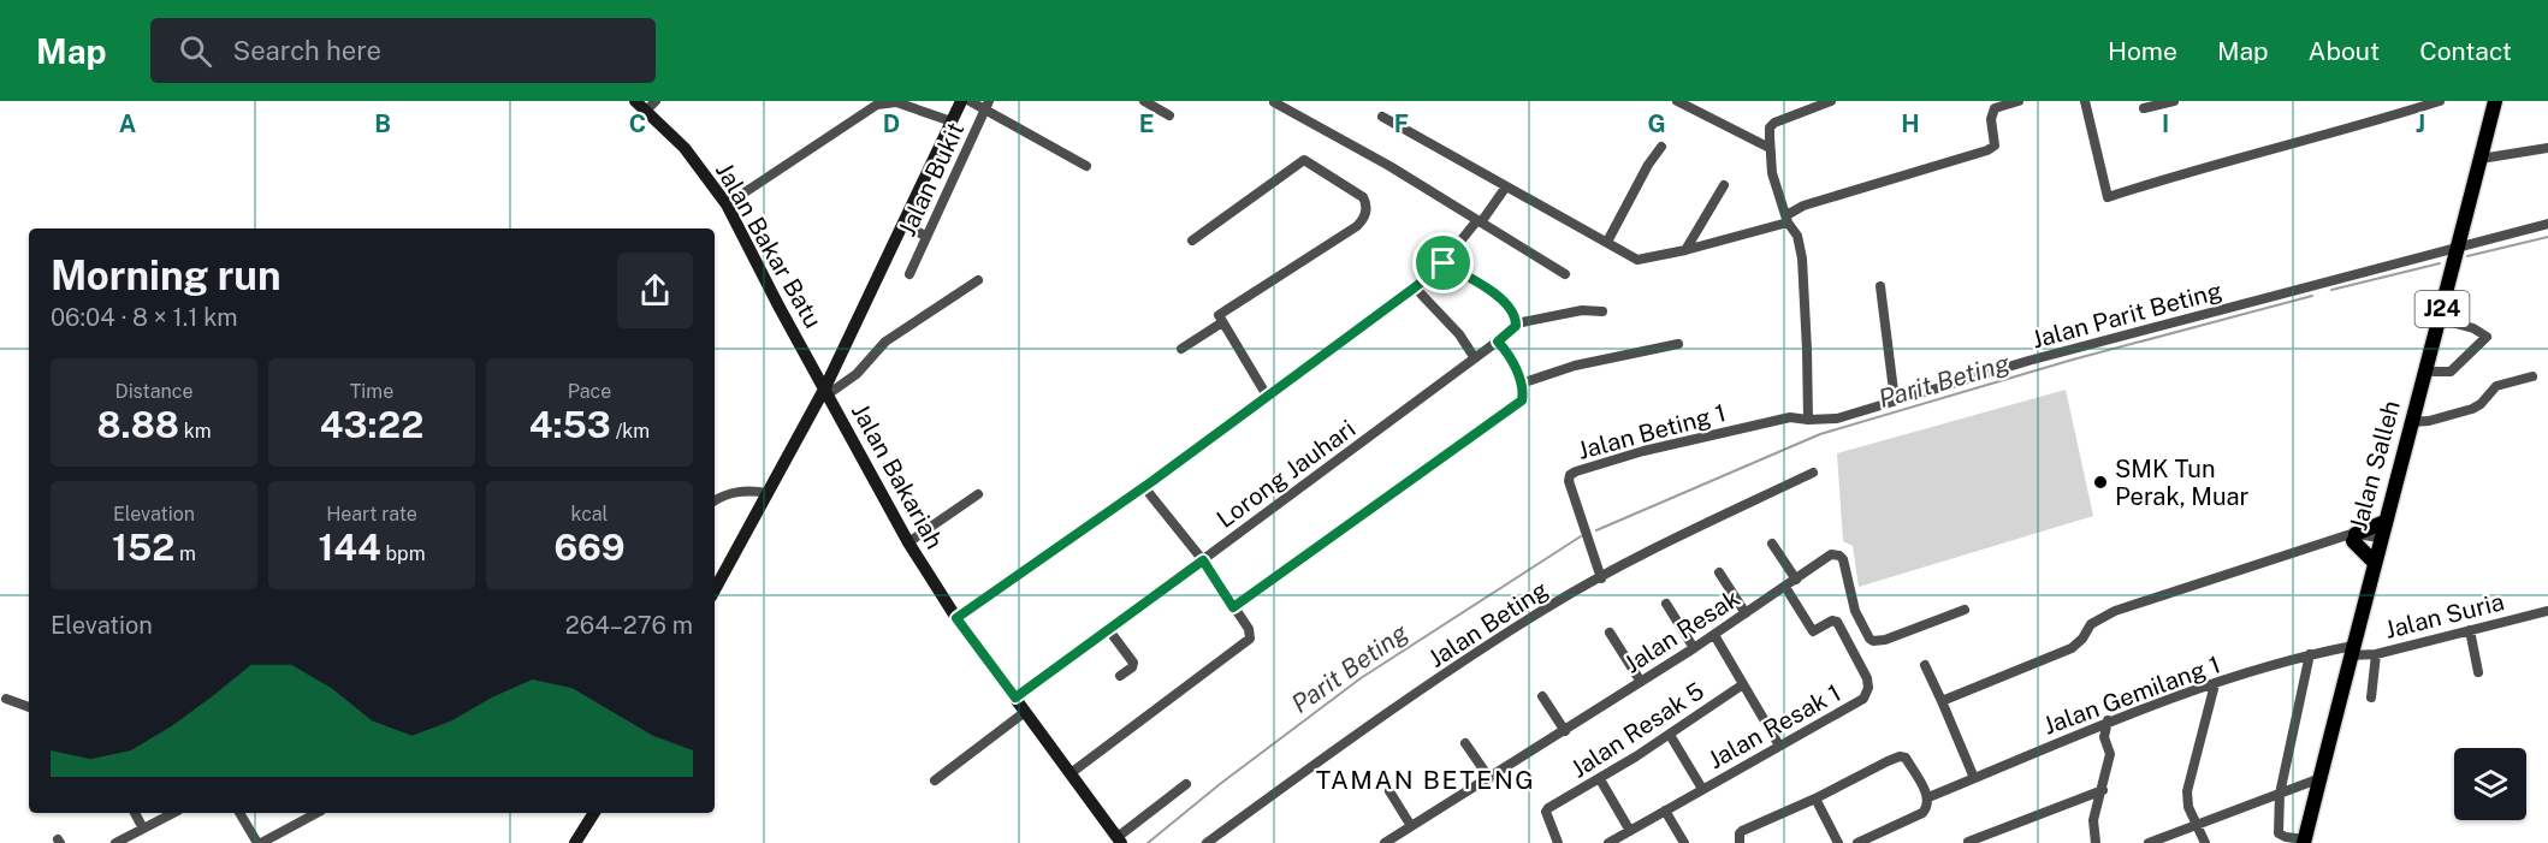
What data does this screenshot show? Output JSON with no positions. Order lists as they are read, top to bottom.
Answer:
{
  "streets": {
    "main road": [
      "Jalan Bakar Batu",
      "J24",
      "Jalan Salleh",
      "Jalan Bakariah"
    ],
    "street": [
      "Jalan Bukit",
      "Jalan Parit Beting",
      "Jalan Beting 1",
      "Lorong Jauhari",
      "Jalan Suria",
      "Jalan Beting",
      "Jalan Resak",
      "Jalan Gemilang 1",
      "Jalan Resak 1",
      "Jalan Resak 5"
    ]
  },
  "crossings": [
    ["Jalan Bakar Batu", "Jalan Bakariah"],
    ["Jalan Parit Beting", "Jalan Beting 1"],
    ["Jalan Parit Beting", "Jalan Salleh"],
    ["Jalan Beting 1", "Jalan Beting"],
    ["Jalan Salleh", "Jalan Suria"],
    ["Jalan Salleh", "Jalan Gemilang 1"],
    ["Lorong Jauhari", "Jalan Bakariah"],
    ["Jalan Suria", "Jalan Gemilang 1"],
    ["Jalan Resak", "Jalan Resak 1"]
  ],
  "districts": ["TAMAN BETENG"],
  "water": ["Parit Beting"],
  "places": ["SMK Tun Perak, Muar"],
  "page": {
    "header": "Map",
    "search": "Search here",
    "nav": [
      "Home",
      "Map",
      "About",
      "Contact"
    ],
    "heading": ["Morning run", "06:04 · 8 × 1.1 km"],
    "stats": [
      ["Distance", "8.88 km"],
      ["Time", "43:22"],
      ["Pace", "4:53 /km"],
      ["Elevation", "152 m"],
      ["Heart rate", "144 bpm"],
      ["kcal", "669"]
    ],
    "chart": ["Elevation", "264–276 m"]
  },
  "grid": {
    "columns": [
      "A",
      "B",
      "C",
      "D",
      "E",
      "F",
      "G",
      "H",
      "I",
      "J"
    ]
  }
}
